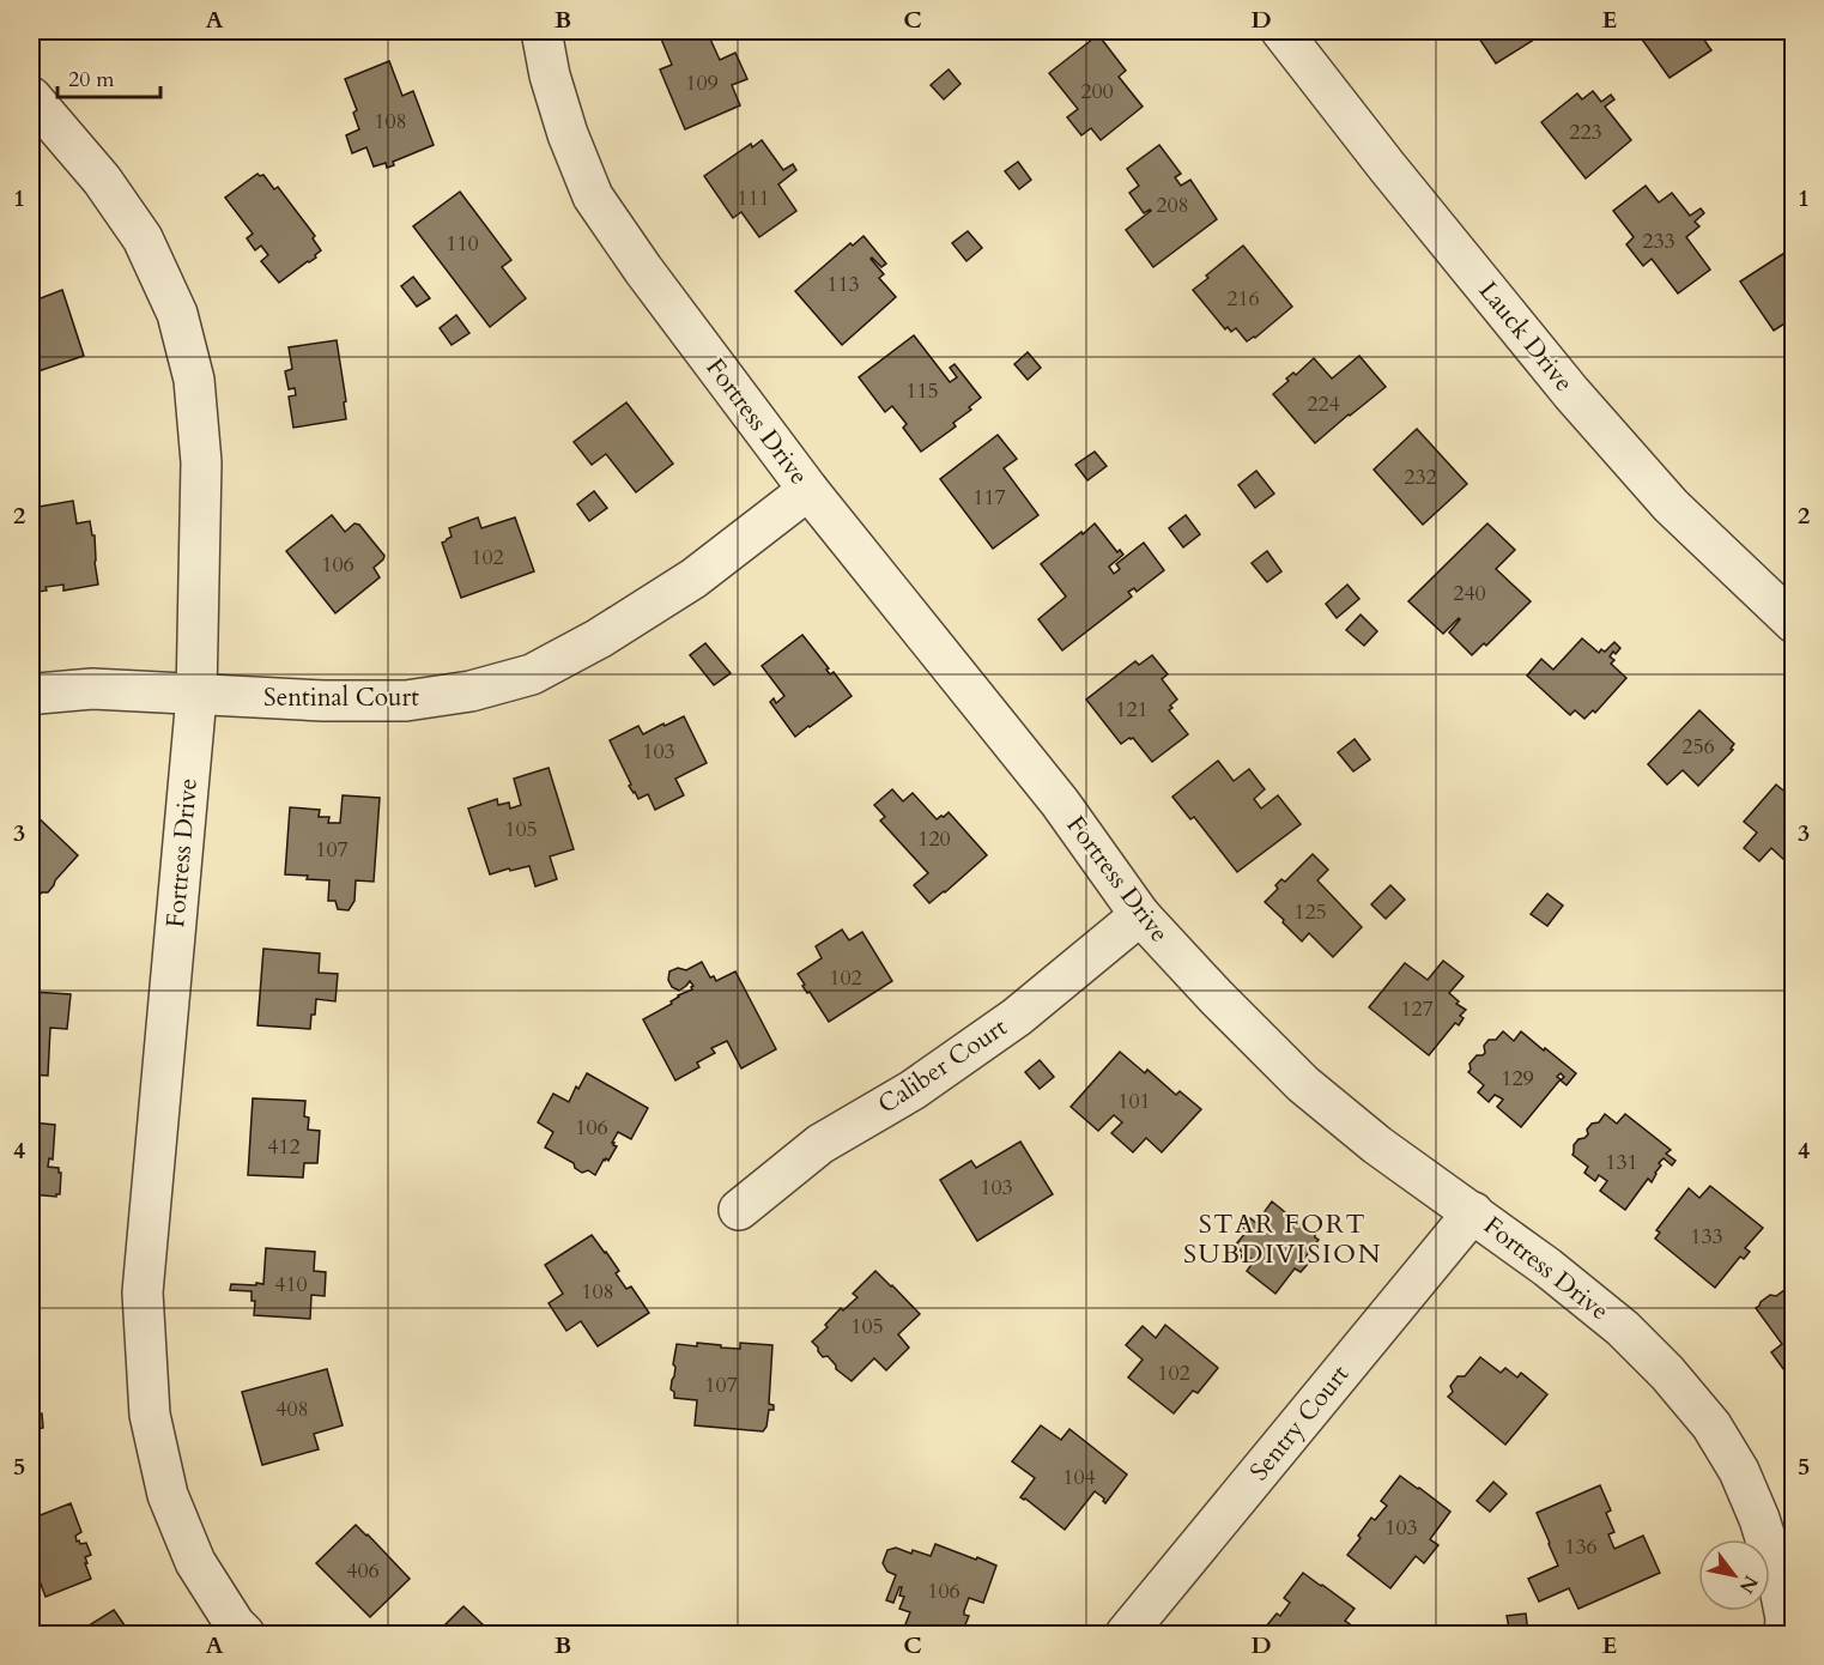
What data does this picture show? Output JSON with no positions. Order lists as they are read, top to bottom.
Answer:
{
  "streets": {
    "street": [
      "Lauck Drive",
      "Fortress Drive",
      "Sentinal Court",
      "Caliber Court",
      "Sentry Court"
    ]
  },
  "crossings": [
    ["Fortress Drive", "Sentinal Court"],
    ["Fortress Drive", "Caliber Court"],
    ["Fortress Drive", "Sentry Court"]
  ],
  "districts": ["STAR FORT SUBDIVISION"],
  "house_numbers": [
    "109",
    "200",
    "108",
    "223",
    "111",
    "208",
    "233",
    "110",
    "113",
    "216",
    "115",
    "224",
    "232",
    "117",
    "102",
    "106",
    "240",
    "121",
    "256",
    "103",
    "105",
    "120",
    "107",
    "125",
    "102",
    "127",
    "129",
    "101",
    "106",
    "412",
    "131",
    "103",
    "133",
    "410",
    "108",
    "105",
    "102",
    "107",
    "408",
    "104",
    "103",
    "136",
    "406",
    "106"
  ],
  "scale_bar": "20 m",
  "north": "bottom right",
  "grid": {
    "columns": [
      "A",
      "B",
      "C",
      "D",
      "E"
    ],
    "rows": [
      "1",
      "2",
      "3",
      "4",
      "5"
    ]
  }
}
